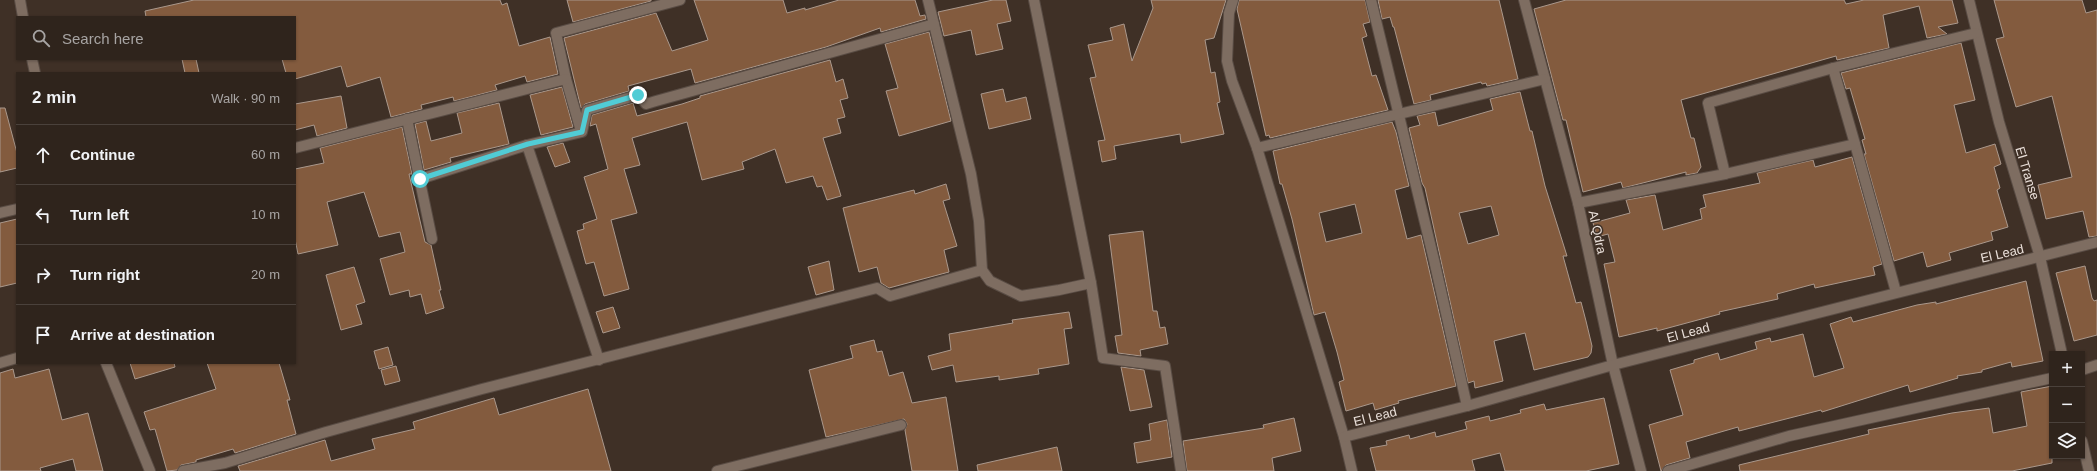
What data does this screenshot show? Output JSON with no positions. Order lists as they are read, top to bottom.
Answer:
{
  "streets": {
    "street": ["El Transe", "Al Qdra", "El Lead"]
  },
  "crossings": [
    ["El Transe", "El Lead"],
    ["Al Qdra", "El Lead"]
  ],
  "page": {
    "search": "Search here",
    "heading": ["2 min", "Walk · 90 m"],
    "list": [
      ["Continue", "60 m"],
      ["Turn left", "10 m"],
      ["Turn right", "20 m"],
      "Arrive at destination"
    ],
    "map_buttons": ["+", "−"]
  }
}
